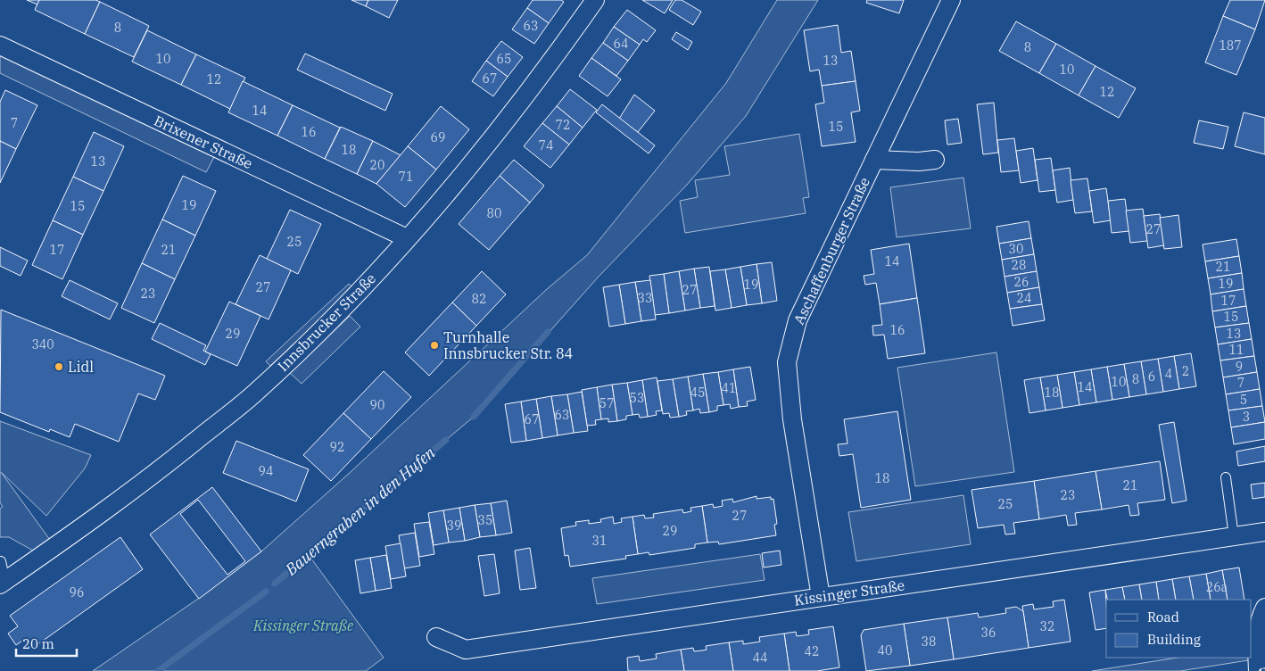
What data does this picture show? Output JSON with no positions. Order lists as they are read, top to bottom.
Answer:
{
  "streets": {
    "street": [
      "Brixener Straße",
      "Aschaffenburger Straße",
      "Innsbrucker Straße",
      "Kissinger Straße"
    ]
  },
  "crossings": [
    ["Brixener Straße", "Innsbrucker Straße"],
    ["Aschaffenburger Straße", "Kissinger Straße"]
  ],
  "water": ["Bauerngraben in den Hufen"],
  "parks": ["Kissinger Straße"],
  "places": ["Turnhalle Innsbrucker Str. 84", "Lidl"],
  "house_numbers": [
    "63",
    "8",
    "64",
    "187",
    "8",
    "10",
    "65",
    "13",
    "10",
    "67",
    "12",
    "12",
    "14",
    "7",
    "72",
    "15",
    "16",
    "69",
    "74",
    "18",
    "13",
    "20",
    "71",
    "19",
    "15",
    "80",
    "27",
    "25",
    "30",
    "17",
    "21",
    "14",
    "28",
    "21",
    "26",
    "19",
    "19",
    "27",
    "27",
    "23",
    "33",
    "24",
    "82",
    "17",
    "15",
    "16",
    "29",
    "13",
    "340",
    "11",
    "9",
    "2",
    "4",
    "6",
    "8",
    "10",
    "7",
    "14",
    "41",
    "45",
    "18",
    "53",
    "5",
    "57",
    "90",
    "63",
    "3",
    "67",
    "92",
    "94",
    "18",
    "21",
    "23",
    "25",
    "27",
    "35",
    "39",
    "29",
    "31",
    "26a",
    "96",
    "32",
    "36",
    "38",
    "40",
    "42",
    "44"
  ],
  "legend": ["Road", "Building"],
  "scale_bar": "20 m"
}
